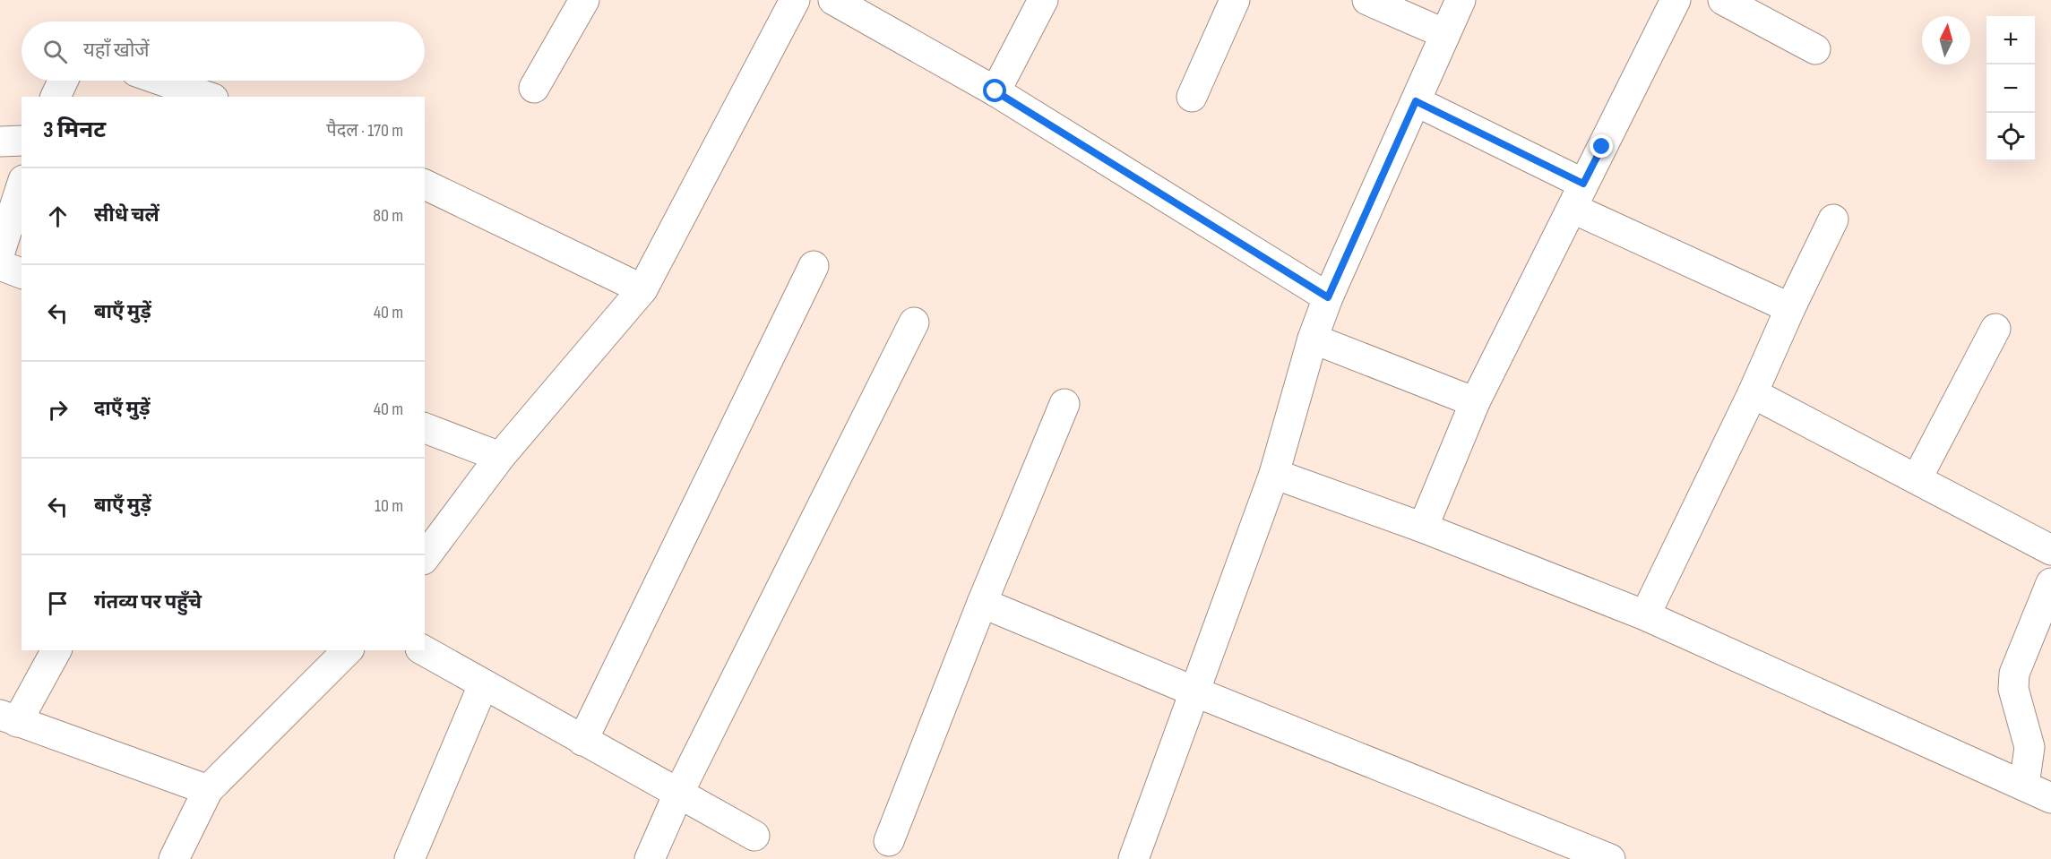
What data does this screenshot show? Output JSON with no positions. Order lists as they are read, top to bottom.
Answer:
{
  "north": "top",
  "page": {
    "map_buttons": ["+", "−"],
    "search": "यहाँ खोजें",
    "heading": ["3 मिनट", "पैदल · 170 m"],
    "list": [
      ["सीधे चलें", "80 m"],
      ["बाएँ मुड़ें", "40 m"],
      ["दाएँ मुड़ें", "40 m"],
      ["बाएँ मुड़ें", "10 m"],
      "गंतव्य पर पहुँचे"
    ]
  }
}
